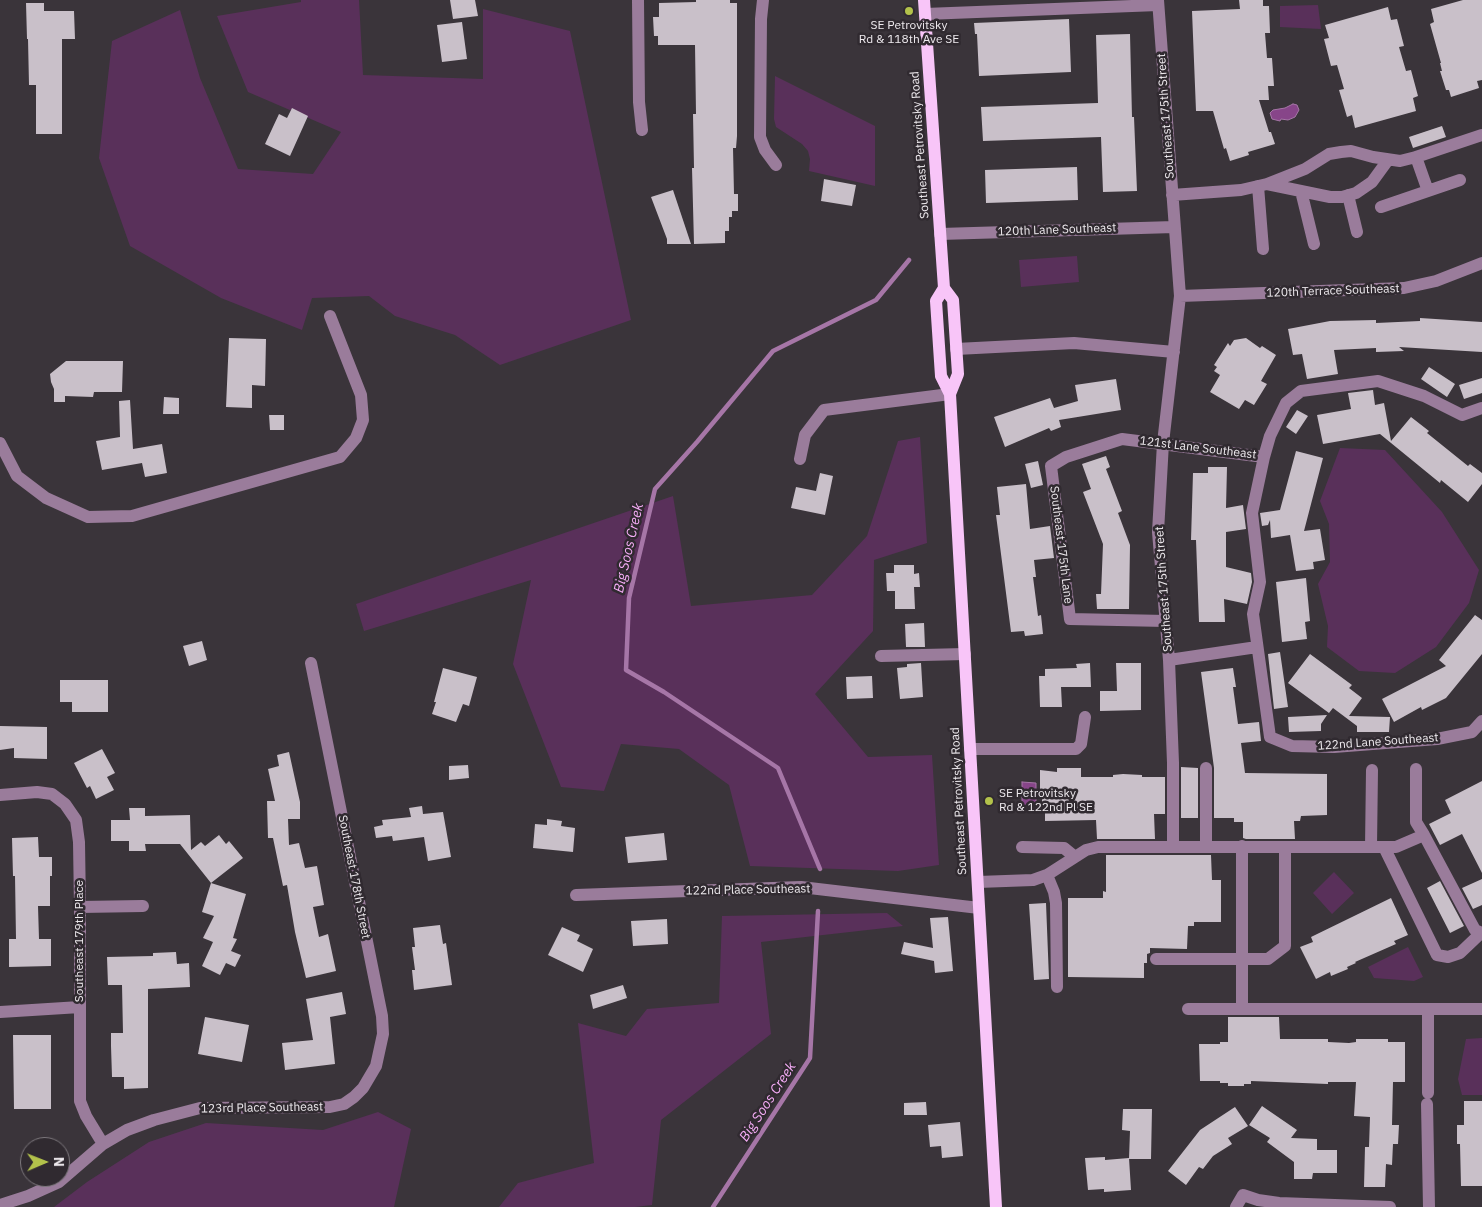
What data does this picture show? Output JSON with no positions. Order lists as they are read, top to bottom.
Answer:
{
  "streets": {
    "main road": ["Southeast Petrovitsky Road"],
    "street": [
      "Southeast 175th Street",
      "120th Lane Southeast",
      "120th Terrace Southeast",
      "121st Lane Southeast",
      "Southeast 175th Lane",
      "122nd Lane Southeast",
      "Southeast 178th Street",
      "122nd Place Southeast",
      "Southeast 179th Place",
      "123rd Place Southeast"
    ]
  },
  "crossings": [
    ["Southeast 175th Street", "Southeast Petrovitsky Road"],
    ["Southeast 175th Street", "120th Lane Southeast"],
    ["Southeast 175th Street", "120th Terrace Southeast"],
    ["Southeast 175th Street", "121st Lane Southeast"],
    ["Southeast 175th Street", "Southeast 175th Lane"],
    ["Southeast Petrovitsky Road", "120th Lane Southeast"],
    ["Southeast Petrovitsky Road", "122nd Place Southeast"],
    ["121st Lane Southeast", "Southeast 175th Lane"],
    ["Southeast 178th Street", "123rd Place Southeast"],
    ["Southeast 179th Place", "123rd Place Southeast"]
  ],
  "water": ["Big Soos Creek"],
  "places": ["SE Petrovitsky Rd & 118th Ave SE", "SE Petrovitsky Rd & 122nd Pl SE"],
  "north": "right"
}
